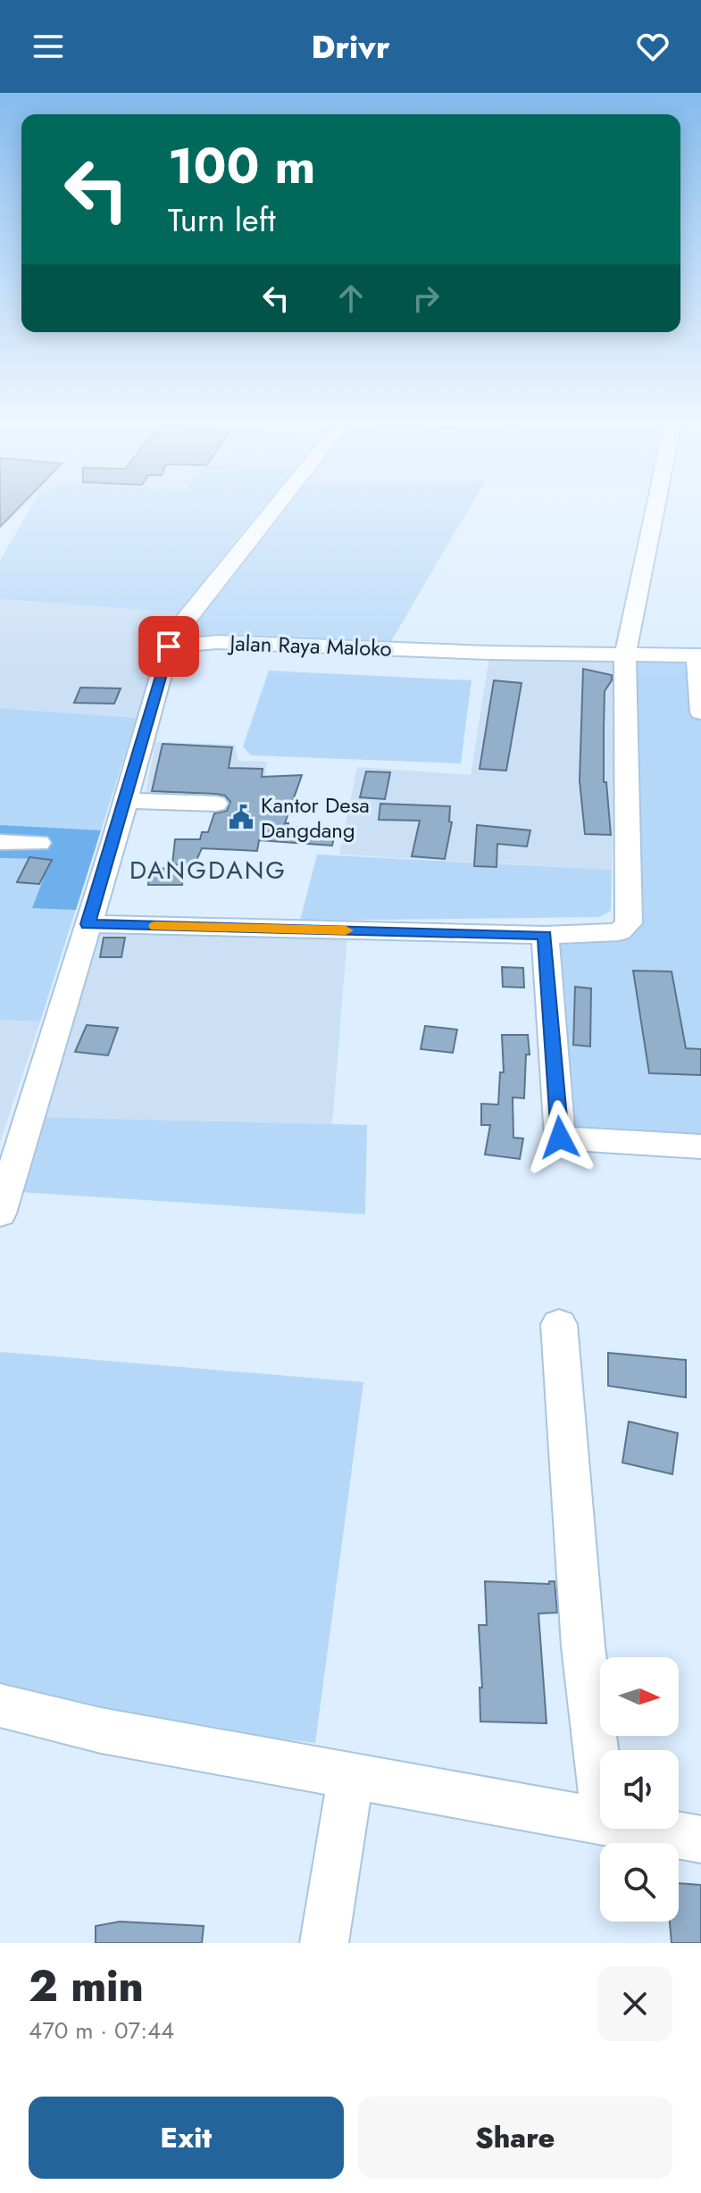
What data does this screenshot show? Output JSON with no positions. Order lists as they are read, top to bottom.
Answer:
{
  "streets": {
    "street": ["Jalan Raya Maloko"]
  },
  "districts": ["DANGDANG"],
  "places": {
    "public building": ["Kantor Desa Dangdang"]
  },
  "north": "right",
  "page": {
    "header": "Drivr",
    "turn": ["100 m", "Turn left"],
    "heading": ["2 min", "470 m · 07:44"],
    "buttons": ["Exit", "Share"]
  }
}
